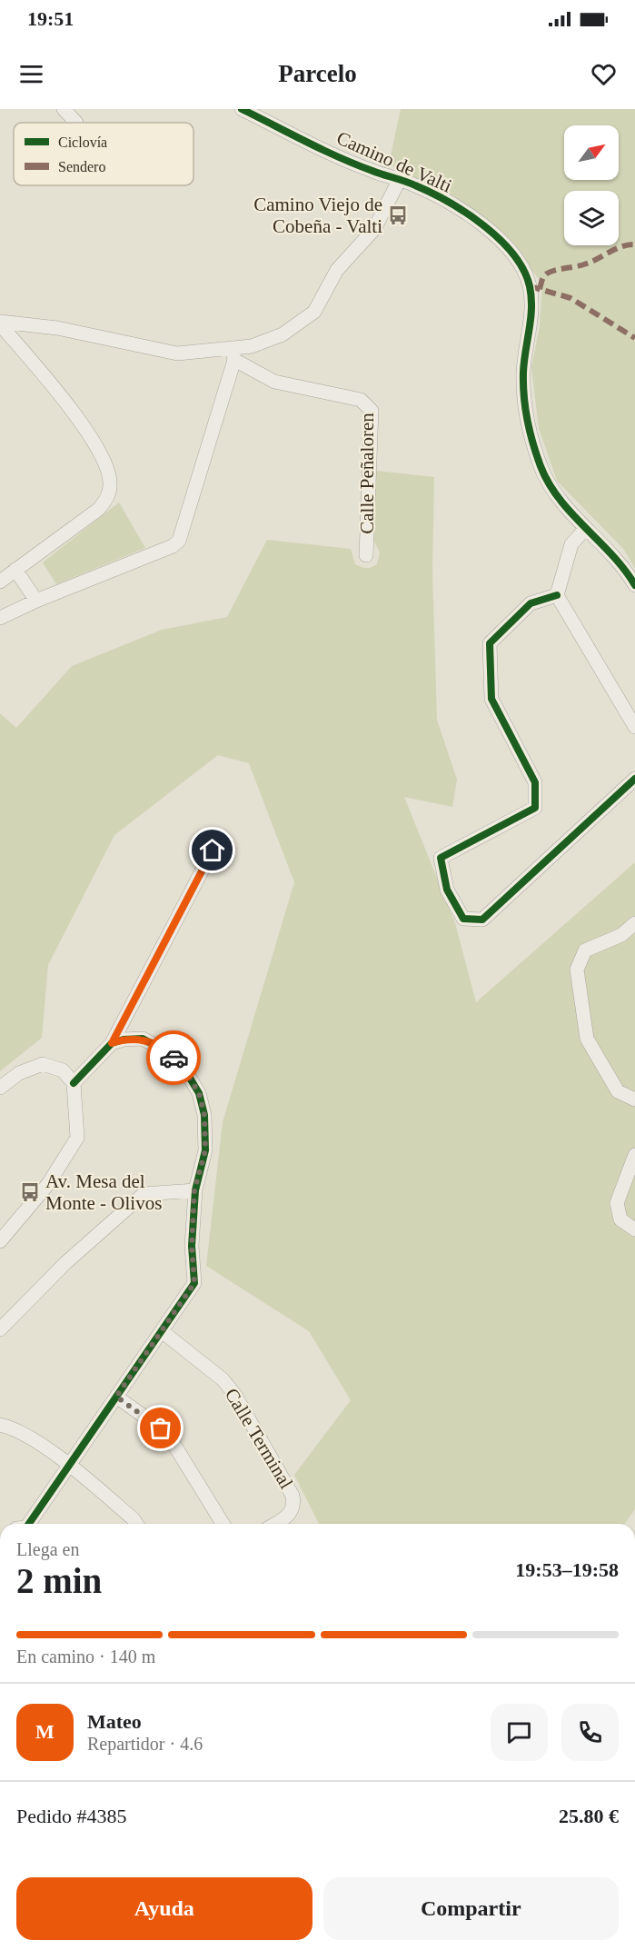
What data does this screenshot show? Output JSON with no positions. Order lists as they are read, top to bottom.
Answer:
{
  "streets": {
    "street": ["Camino de Valti", "Calle Peñaloren", "Calle Terminal"]
  },
  "places": {
    "bus stop": ["Camino Viejo de Cobeña - Valti", "Av. Mesa del Monte - Olivos"]
  },
  "legend": ["Ciclovía", "Sendero"],
  "north": "top right",
  "page": {
    "status": "19:51",
    "header": "Parcelo",
    "heading": ["2 min", "Llega en", "19:53–19:58"],
    "panel": [
      "Mateo",
      "Repartidor · 4.6",
      "Pedido #4385",
      "25.80 €"
    ],
    "bar": "En camino · 140 m",
    "round": "M",
    "buttons": ["Ayuda", "Compartir"]
  }
}
